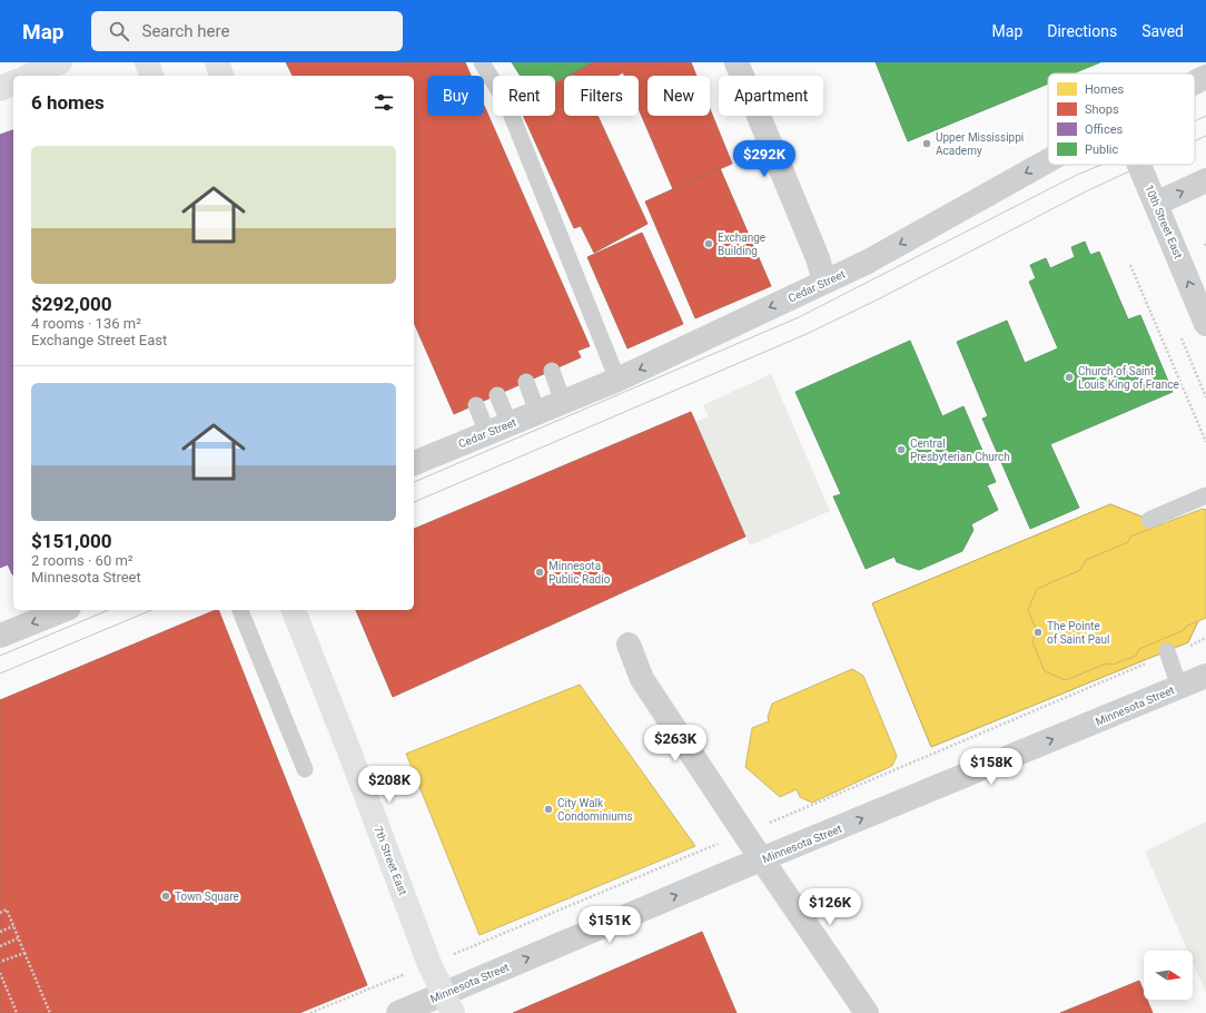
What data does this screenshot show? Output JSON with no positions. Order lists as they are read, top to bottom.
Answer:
{
  "streets": {
    "main road": ["7th Street East"],
    "street": ["10th Street East", "Cedar Street", "Minnesota Street"]
  },
  "crossings": [
    ["Minnesota Street", "7th Street East"]
  ],
  "one_way": ["10th Street East", "Cedar Street", "Minnesota Street"],
  "places": [
    "Upper Mississippi Academy",
    "Exchange Building",
    "Church of Saint Louis King of France",
    "Central Presbyterian Church",
    "Minnesota Public Radio",
    "The Pointe of Saint Paul",
    "City Walk Condominiums",
    "Town Square"
  ],
  "legend": [
    "Homes",
    "Shops",
    "Offices",
    "Public"
  ],
  "north": "right",
  "page": {
    "header": "Map",
    "search": "Search here",
    "nav": ["Map", "Directions", "Saved"],
    "chip": [
      "Buy",
      "Rent",
      "Filters",
      "New",
      "Apartment"
    ],
    "heading": "6 homes",
    "list": [
      {
        "name": "$292,000",
        "note": "4 rooms · 136 m² · Exchange Street East"
      },
      {
        "name": "$151,000",
        "note": "2 rooms · 60 m² · Minnesota Street"
      }
    ],
    "price": [
      "$292K",
      "$263K",
      "$158K",
      "$208K",
      "$126K",
      "$151K"
    ]
  }
}
